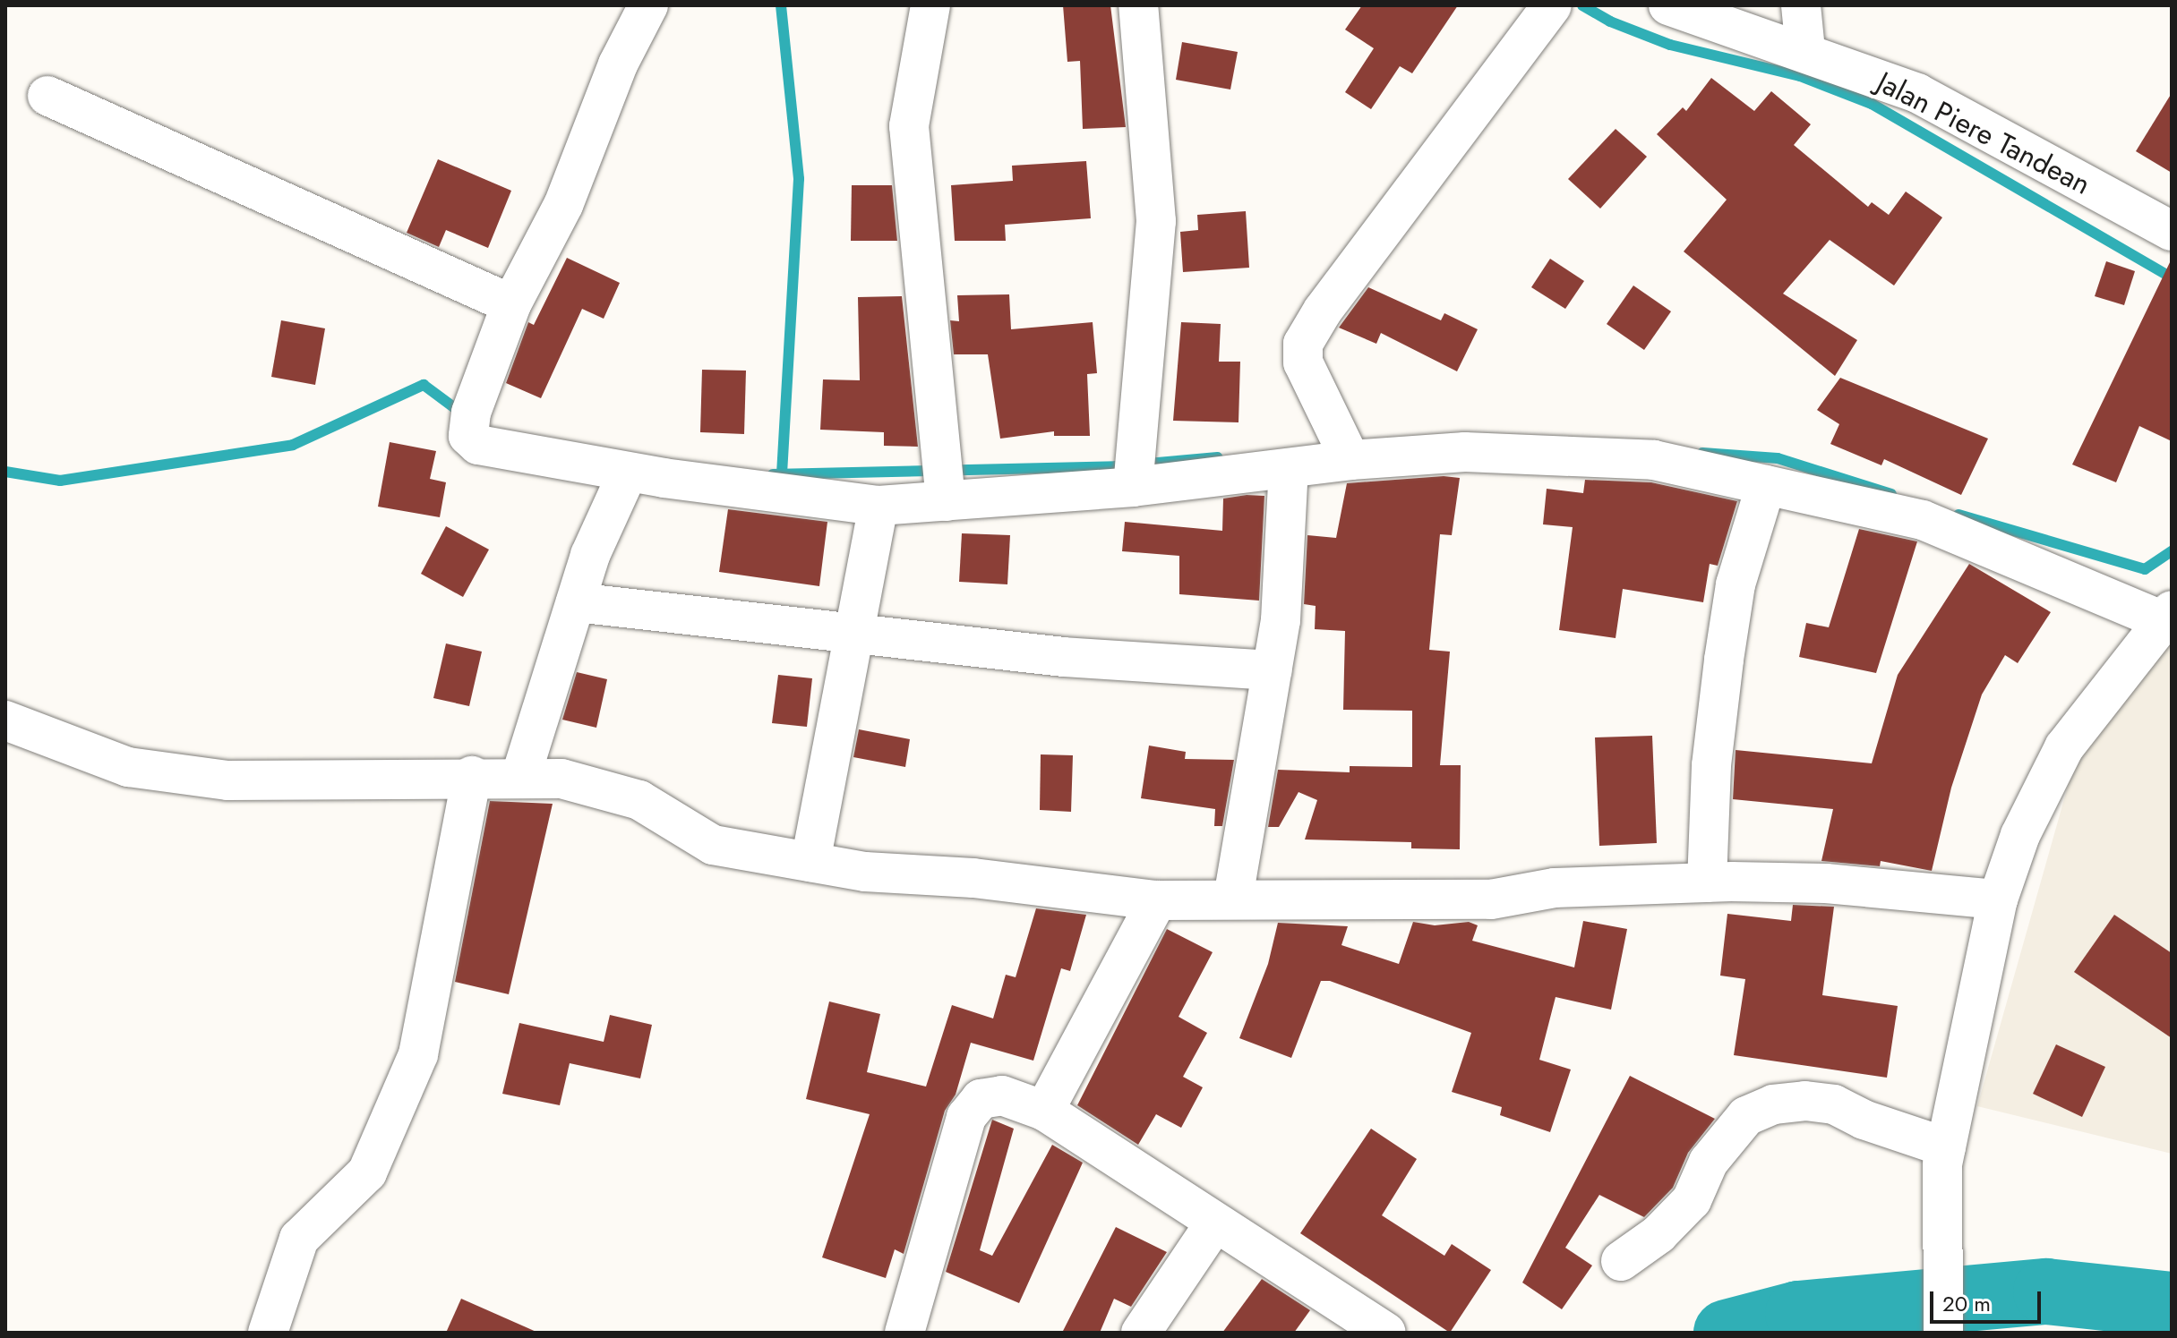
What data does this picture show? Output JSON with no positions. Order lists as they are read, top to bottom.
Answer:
{
  "streets": {
    "street": ["Jalan Piere Tandean"]
  },
  "scale_bar": "20 m"
}
